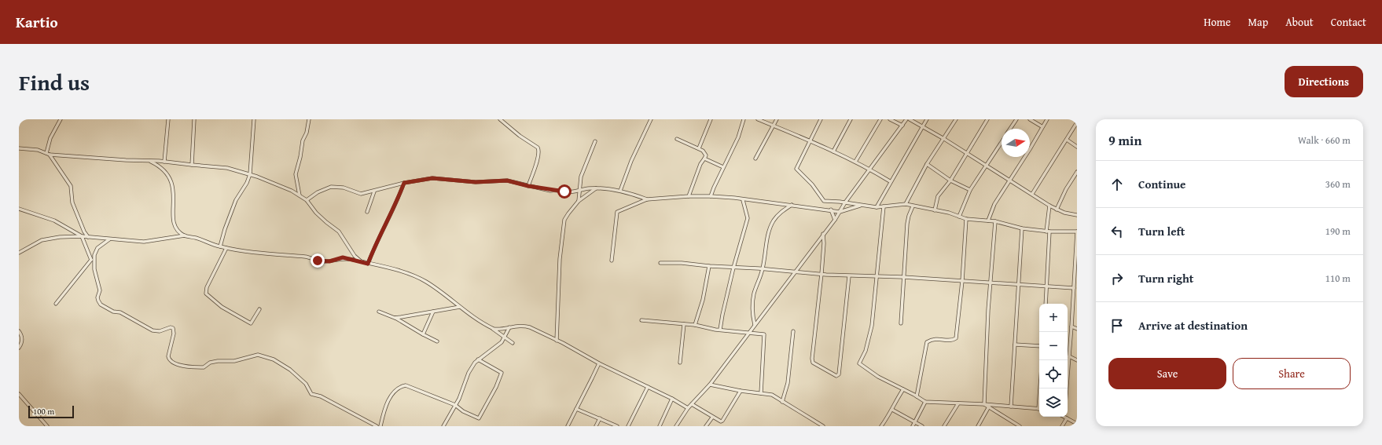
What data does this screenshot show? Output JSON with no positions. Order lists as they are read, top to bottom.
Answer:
{
  "scale_bar": "100 m",
  "north": "right",
  "page": {
    "header": "Kartio",
    "nav": [
      "Home",
      "Map",
      "About",
      "Contact"
    ],
    "title": "Find us",
    "buttons": [
      "Directions",
      ["Save", "Share"]
    ],
    "heading": ["9 min", "Walk · 660 m"],
    "list": [
      ["Continue", "360 m"],
      ["Turn left", "190 m"],
      ["Turn right", "110 m"],
      "Arrive at destination"
    ],
    "map_buttons": ["+", "−"],
    "scale": "100 m"
  }
}
